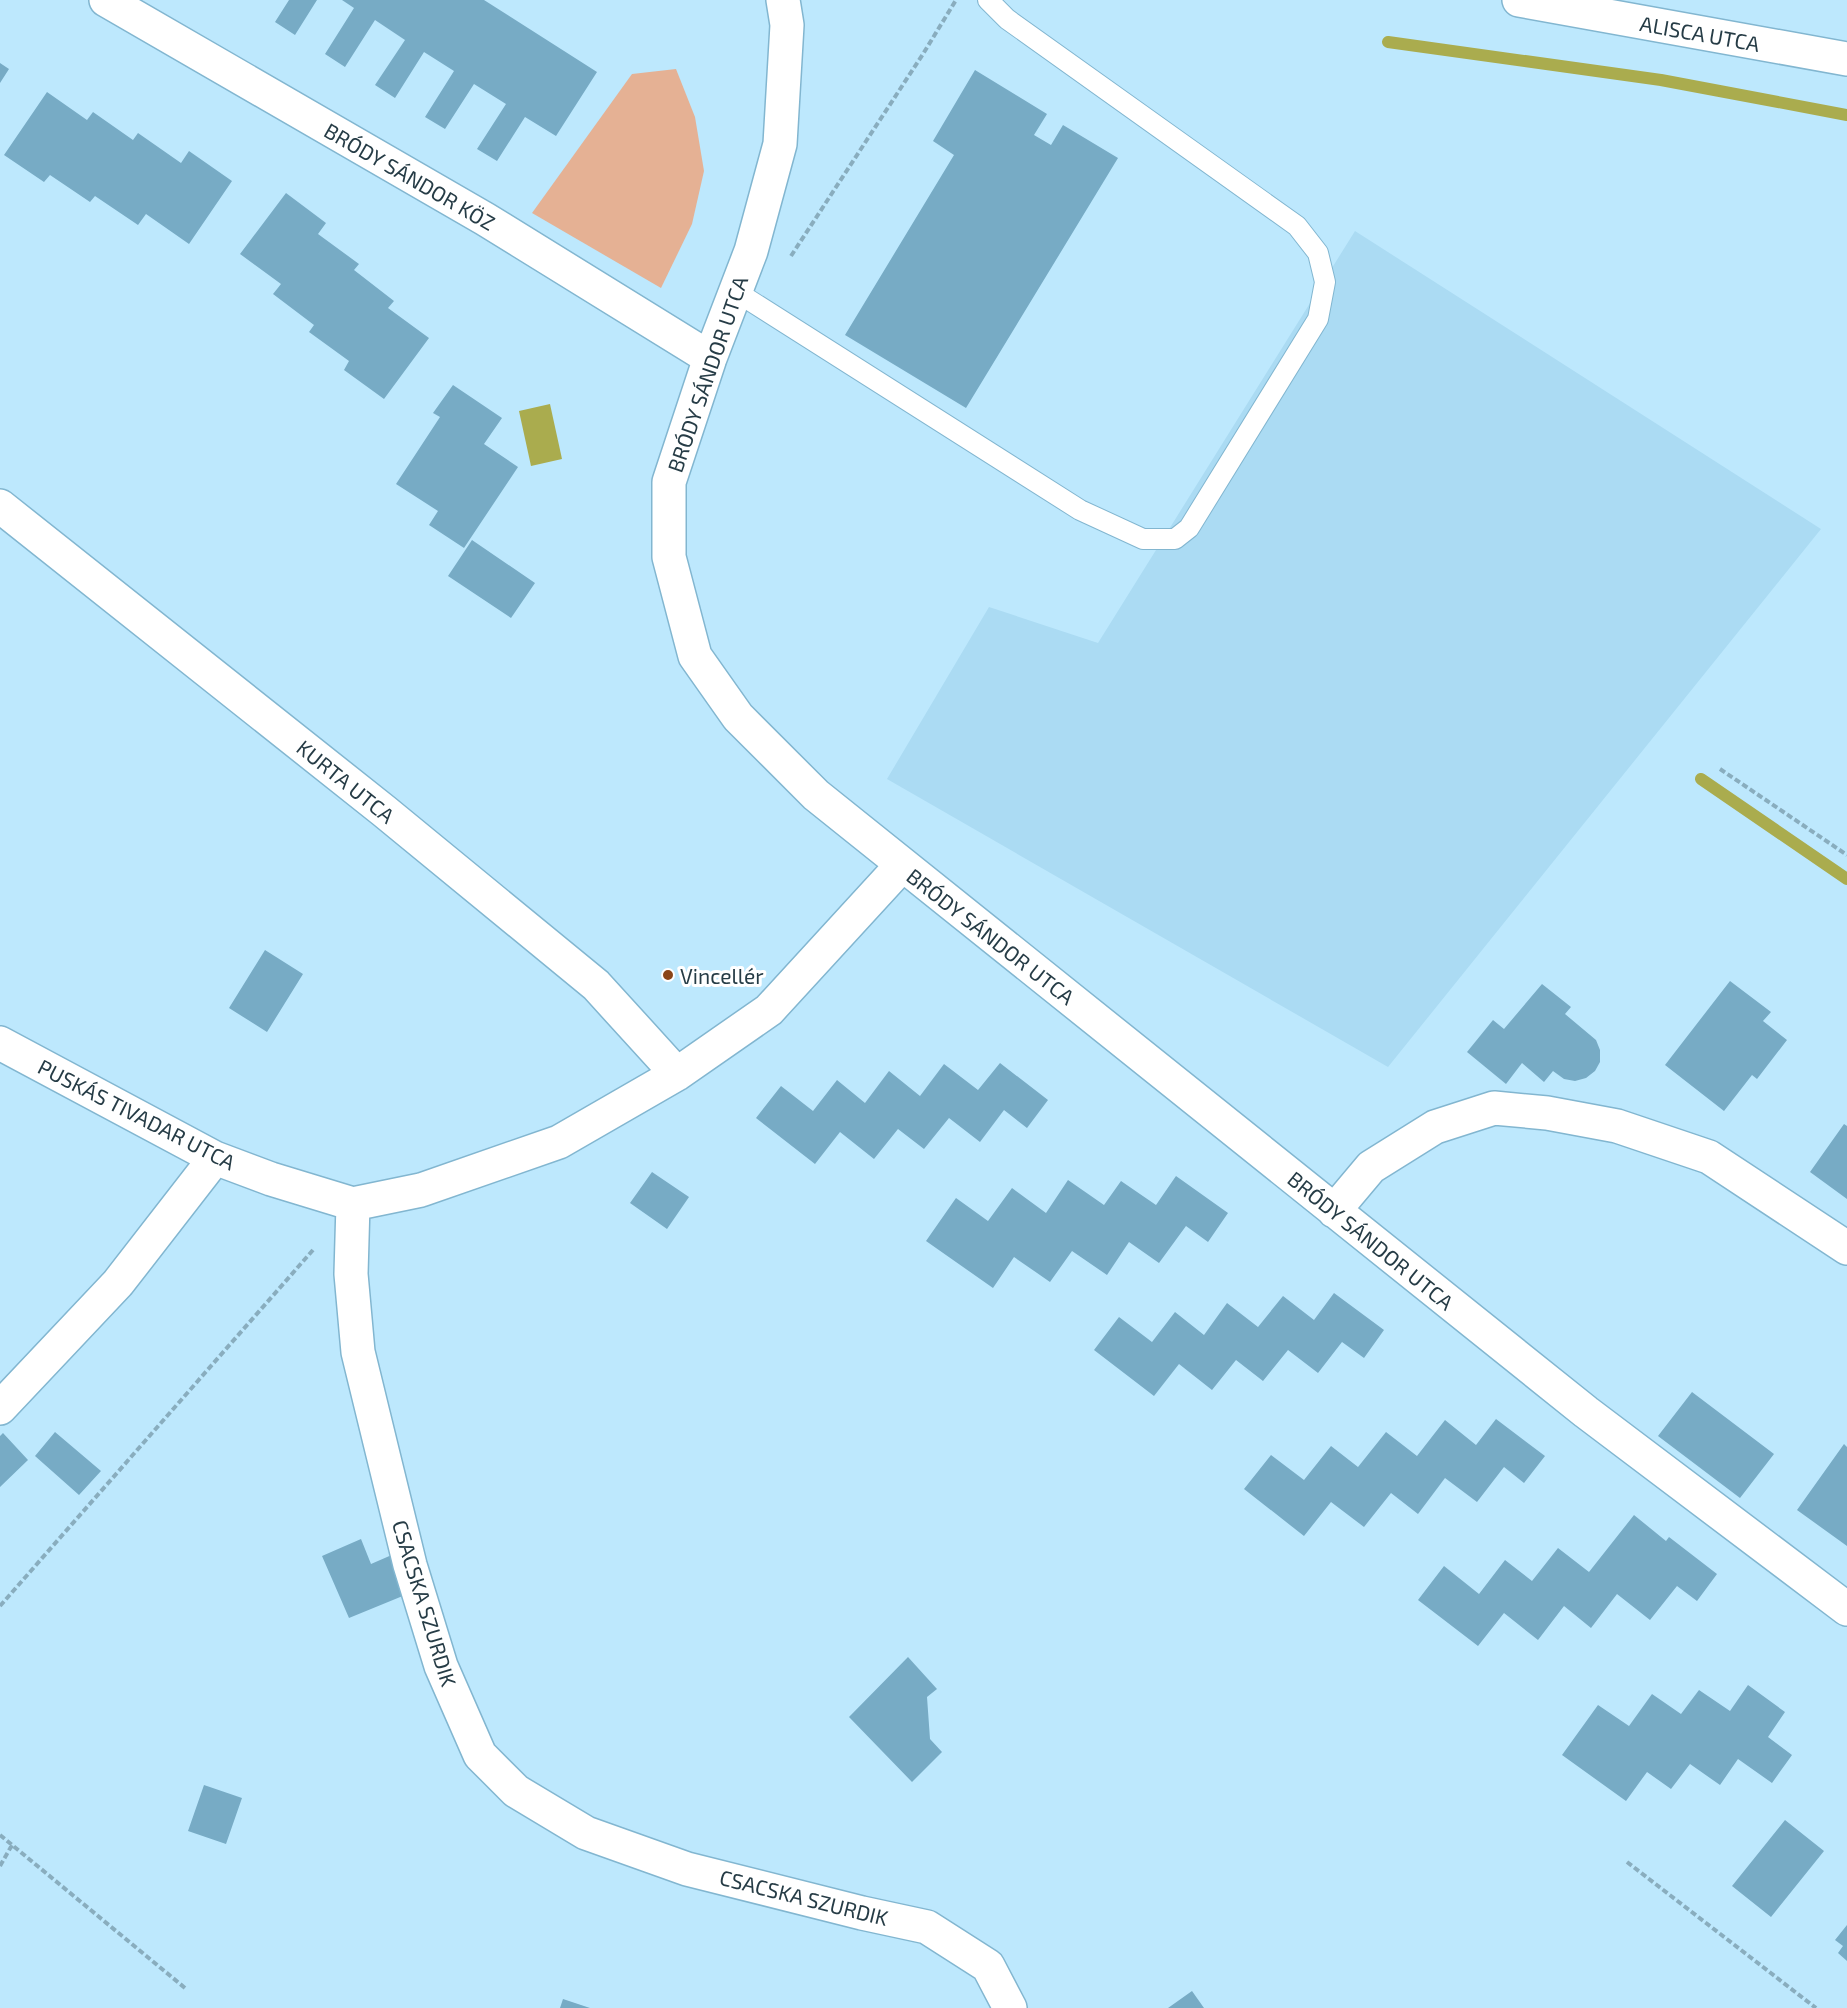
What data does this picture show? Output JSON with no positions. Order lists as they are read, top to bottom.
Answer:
{
  "streets": {
    "street": [
      "ALISCA UTCA",
      "BRÓDY SÁNDOR KÖZ",
      "BRÓDY SÁNDOR UTCA",
      "KURTA UTCA",
      "PUSKÁS TIVADAR UTCA",
      "CSACSKA SZURDIK"
    ]
  },
  "crossings": [
    ["BRÓDY SÁNDOR KÖZ", "BRÓDY SÁNDOR UTCA"],
    ["BRÓDY SÁNDOR UTCA", "PUSKÁS TIVADAR UTCA"],
    ["KURTA UTCA", "PUSKÁS TIVADAR UTCA"],
    ["PUSKÁS TIVADAR UTCA", "CSACSKA SZURDIK"]
  ],
  "places": ["Vincellér"]
}
